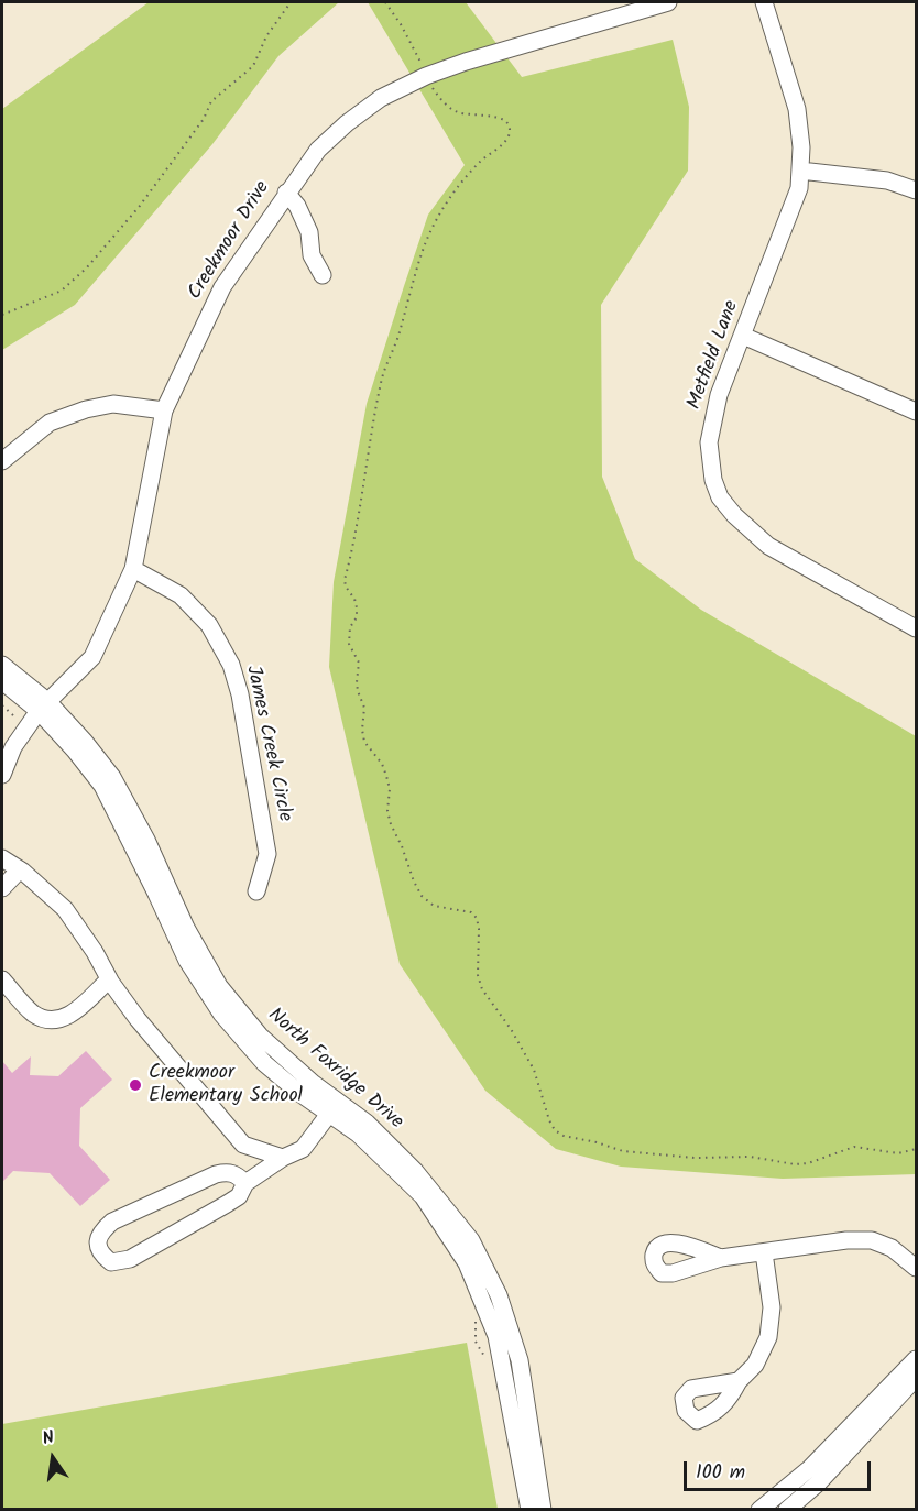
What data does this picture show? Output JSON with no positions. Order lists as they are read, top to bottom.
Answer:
{
  "streets": {
    "street": [
      "Creekmoor Drive",
      "Metfield Lane",
      "James Creek Circle",
      "North Foxridge Drive"
    ]
  },
  "crossings": [
    ["Creekmoor Drive", "James Creek Circle"],
    ["Creekmoor Drive", "North Foxridge Drive"]
  ],
  "places": ["Creekmoor Elementary School"],
  "scale_bar": "100 m",
  "north": "top"
}
